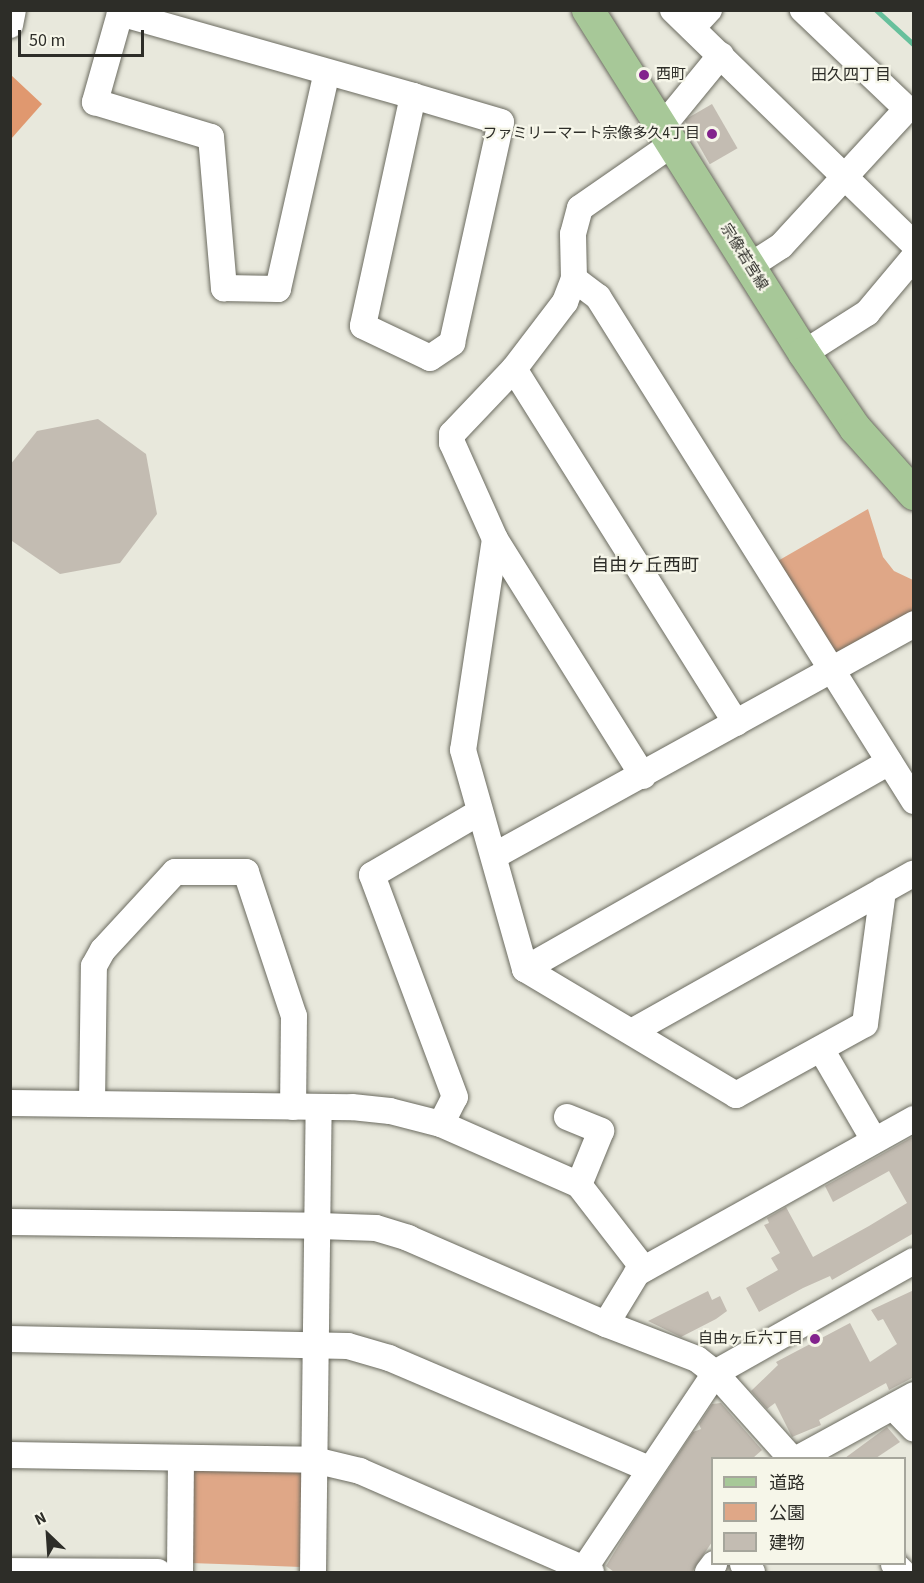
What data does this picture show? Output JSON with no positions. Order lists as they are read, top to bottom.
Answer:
{
  "streets": {
    "main road": ["宗像若宮線"]
  },
  "districts": ["田久四丁目", "自由ヶ丘西町"],
  "places": ["西町", "ファミリーマート宗像多久4丁目", "自由ヶ丘六丁目"],
  "legend": ["道路", "公園", "建物"],
  "scale_bar": "50 m",
  "north": "top left"
}
